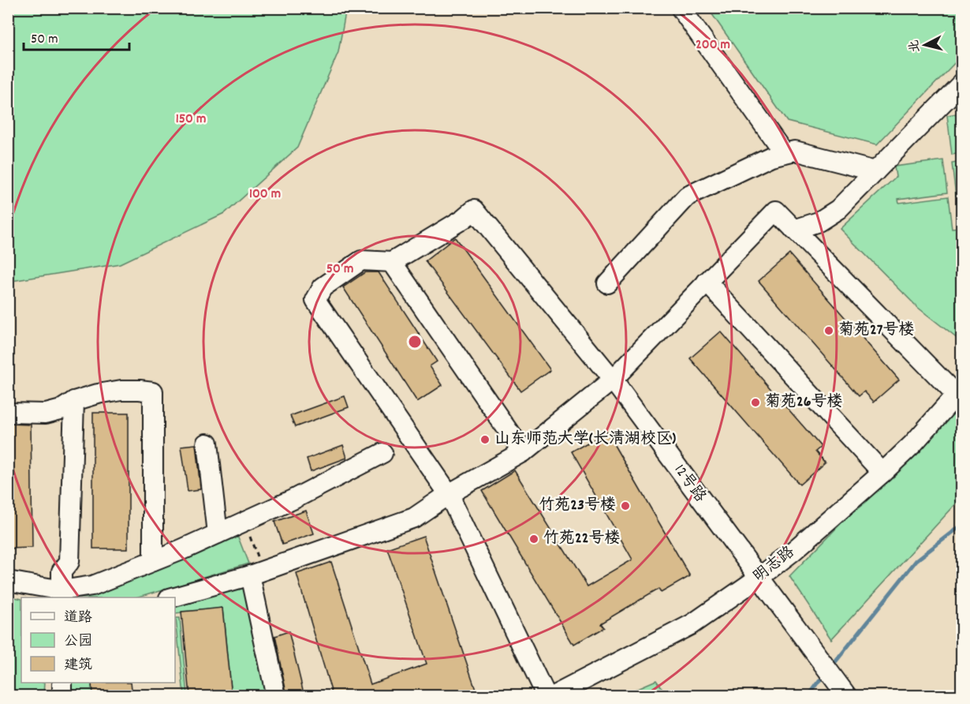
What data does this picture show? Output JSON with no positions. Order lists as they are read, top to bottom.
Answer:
{
  "streets": {
    "street": ["12号路", "明志路"]
  },
  "crossings": [
    ["12号路", "明志路"]
  ],
  "places": [
    "菊苑27号楼",
    "菊苑26号楼",
    "山东师范大学(长清湖校区)",
    "竹苑23号楼",
    "竹苑22号楼"
  ],
  "legend": ["道路", "公园", "建筑"],
  "scale_bar": "50 m",
  "north": "left",
  "rings": [
    "200 m",
    "150 m",
    "100 m",
    "50 m"
  ]
}
